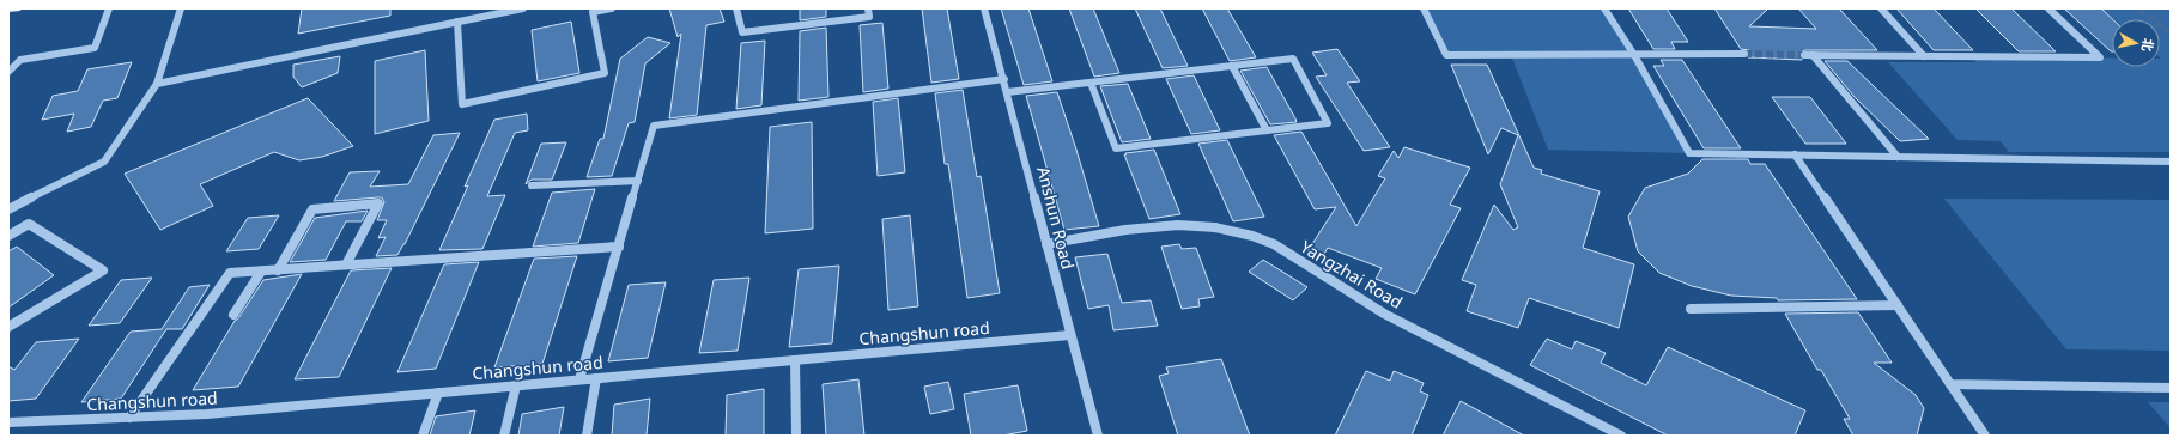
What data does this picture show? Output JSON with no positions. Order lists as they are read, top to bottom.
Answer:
{
  "streets": {
    "street": ["Anshun Road", "Yangzhai Road", "Changshun road"]
  },
  "crossings": [
    ["Anshun Road", "Yangzhai Road"],
    ["Anshun Road", "Changshun road"]
  ],
  "north": "right"
}
